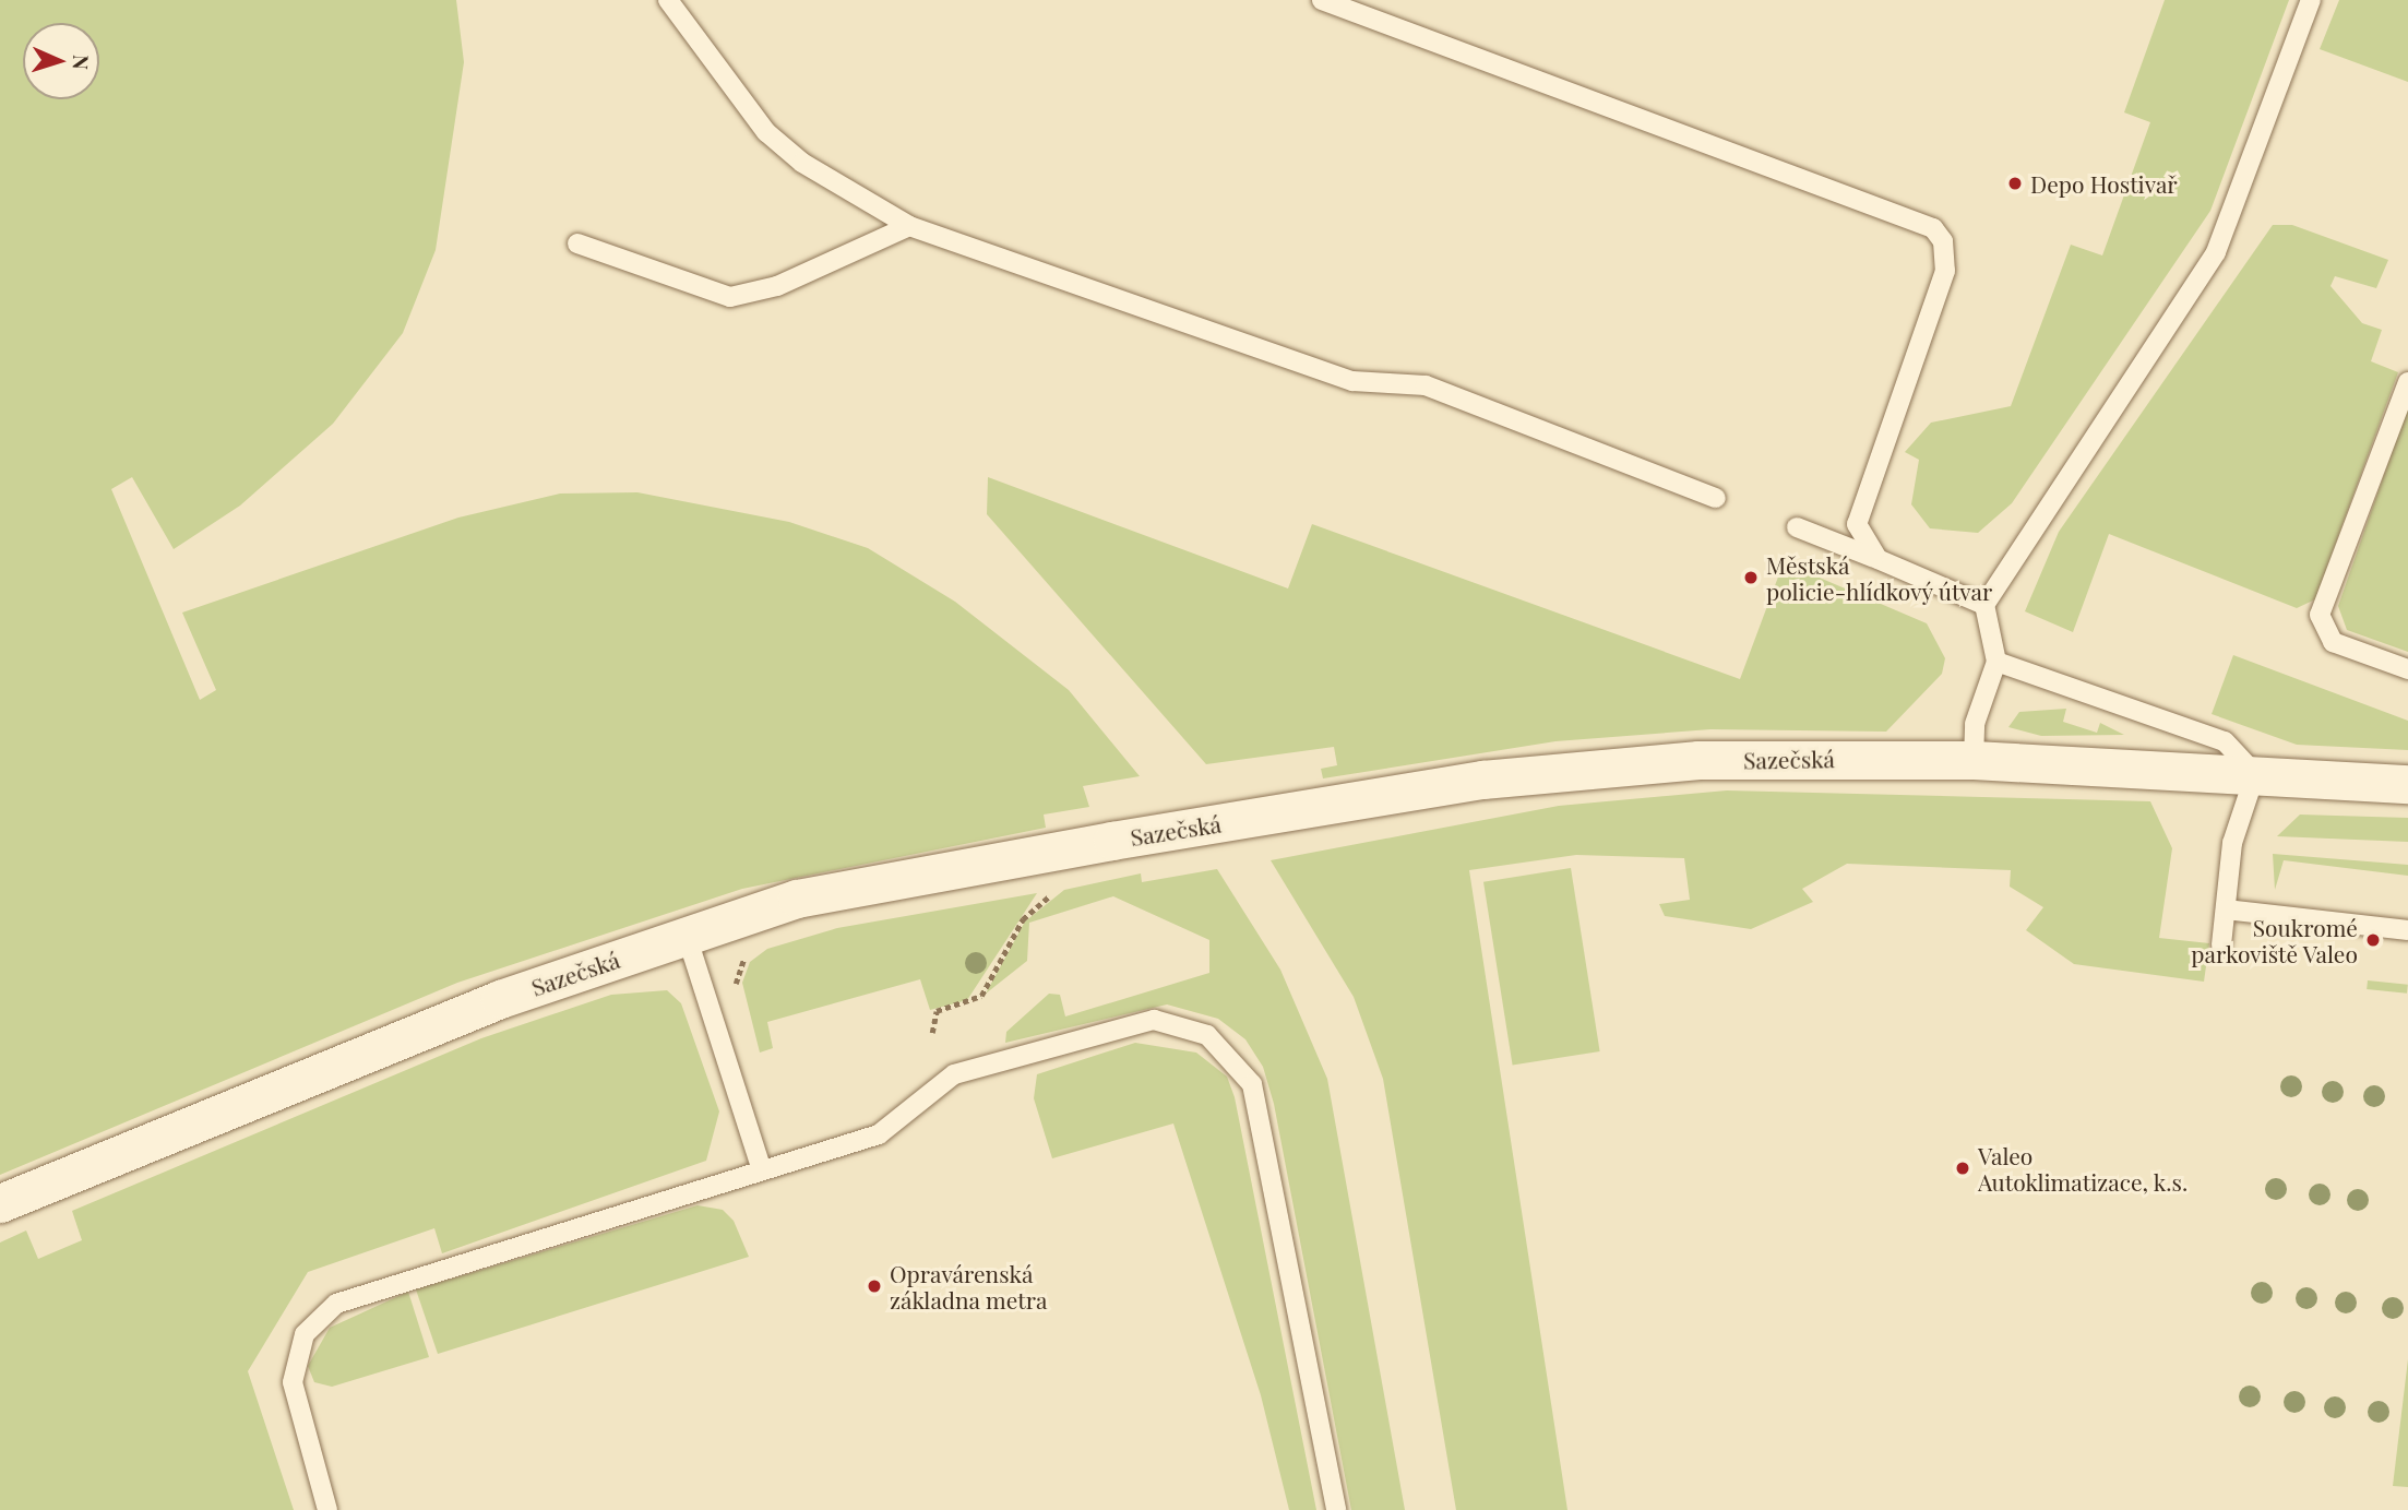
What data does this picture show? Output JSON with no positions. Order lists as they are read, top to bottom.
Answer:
{
  "streets": {
    "street": ["Sazečská"]
  },
  "places": [
    "Depo Hostivař",
    "Městská policie-hlídkový útvar",
    "Soukromé parkoviště Valeo",
    "Valeo Autoklimatizace, k.s.",
    "Opravárenská základna metra"
  ],
  "north": "right"
}
